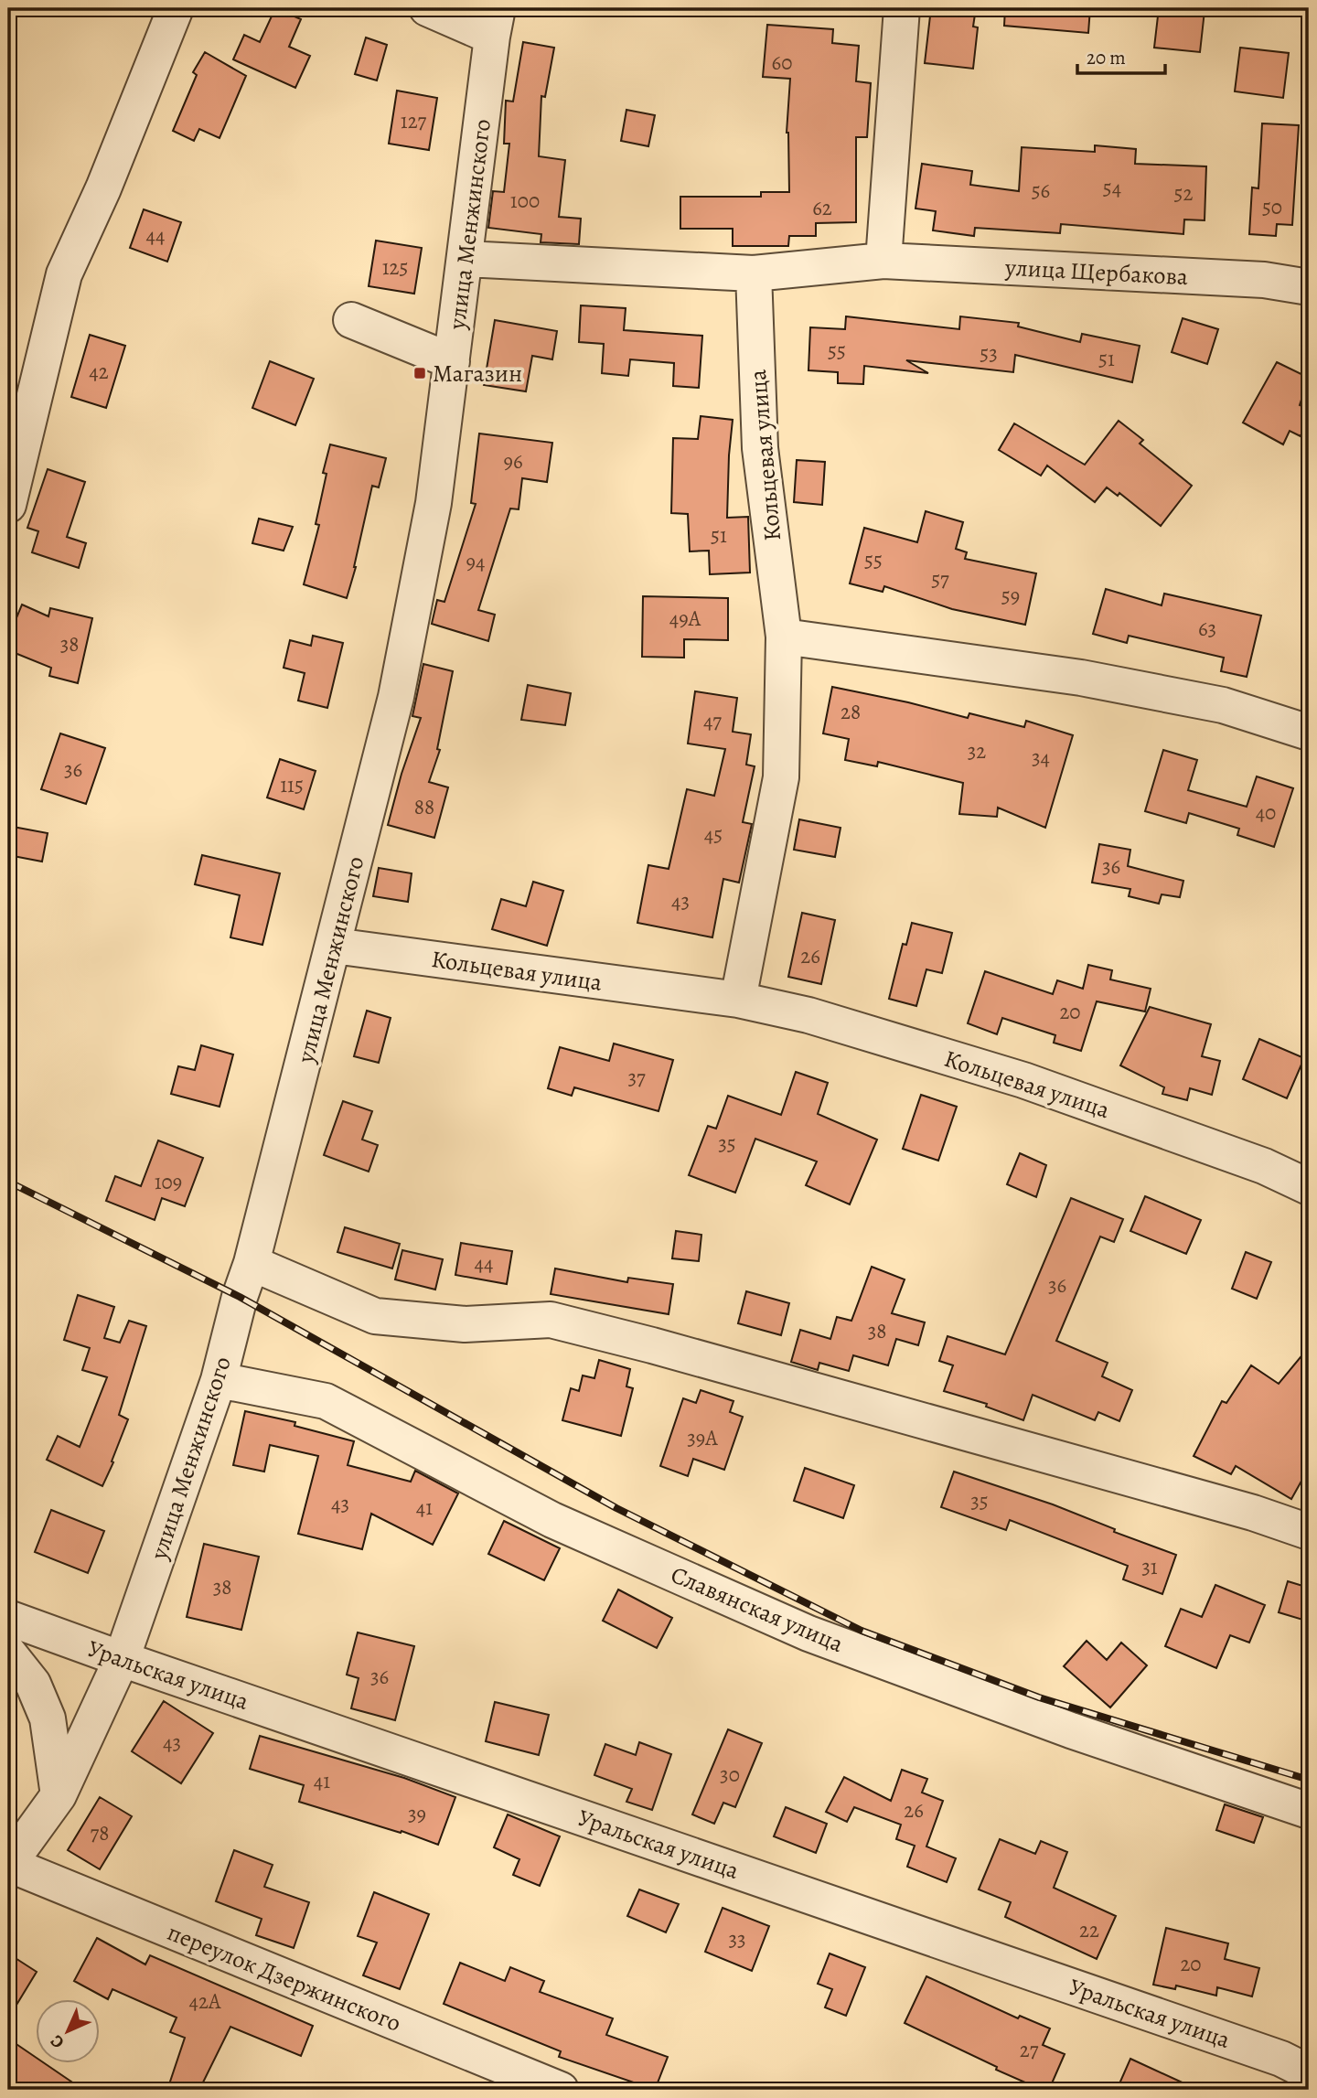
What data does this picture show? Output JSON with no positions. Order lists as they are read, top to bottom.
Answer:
{
  "streets": {
    "street": [
      "улица Менжинского",
      "улица Щербакова",
      "Кольцевая улица",
      "Славянская улица",
      "Уральская улица",
      "переулок Дзержинского"
    ]
  },
  "crossings": [
    ["улица Менжинского", "улица Щербакова"],
    ["улица Менжинского", "Кольцевая улица"],
    ["улица Менжинского", "Славянская улица"],
    ["улица Менжинского", "Уральская улица"],
    ["улица Менжинского", "переулок Дзержинского"],
    ["улица Щербакова", "Кольцевая улица"]
  ],
  "places": {
    "transit": ["Магазин"]
  },
  "house_numbers": [
    "60",
    "127",
    "54",
    "56",
    "52",
    "100",
    "50",
    "62",
    "44",
    "125",
    "55",
    "53",
    "51",
    "42",
    "96",
    "51",
    "55",
    "94",
    "57",
    "59",
    "49А",
    "63",
    "38",
    "28",
    "47",
    "32",
    "34",
    "36",
    "115",
    "88",
    "40",
    "45",
    "36",
    "43",
    "26",
    "20",
    "37",
    "35",
    "109",
    "44",
    "36",
    "38",
    "39А",
    "35",
    "43",
    "41",
    "31",
    "38",
    "36",
    "43",
    "30",
    "41",
    "26",
    "39",
    "78",
    "22",
    "33",
    "20",
    "42А",
    "27"
  ],
  "scale_bar": "20 m",
  "north": "bottom left"
}
